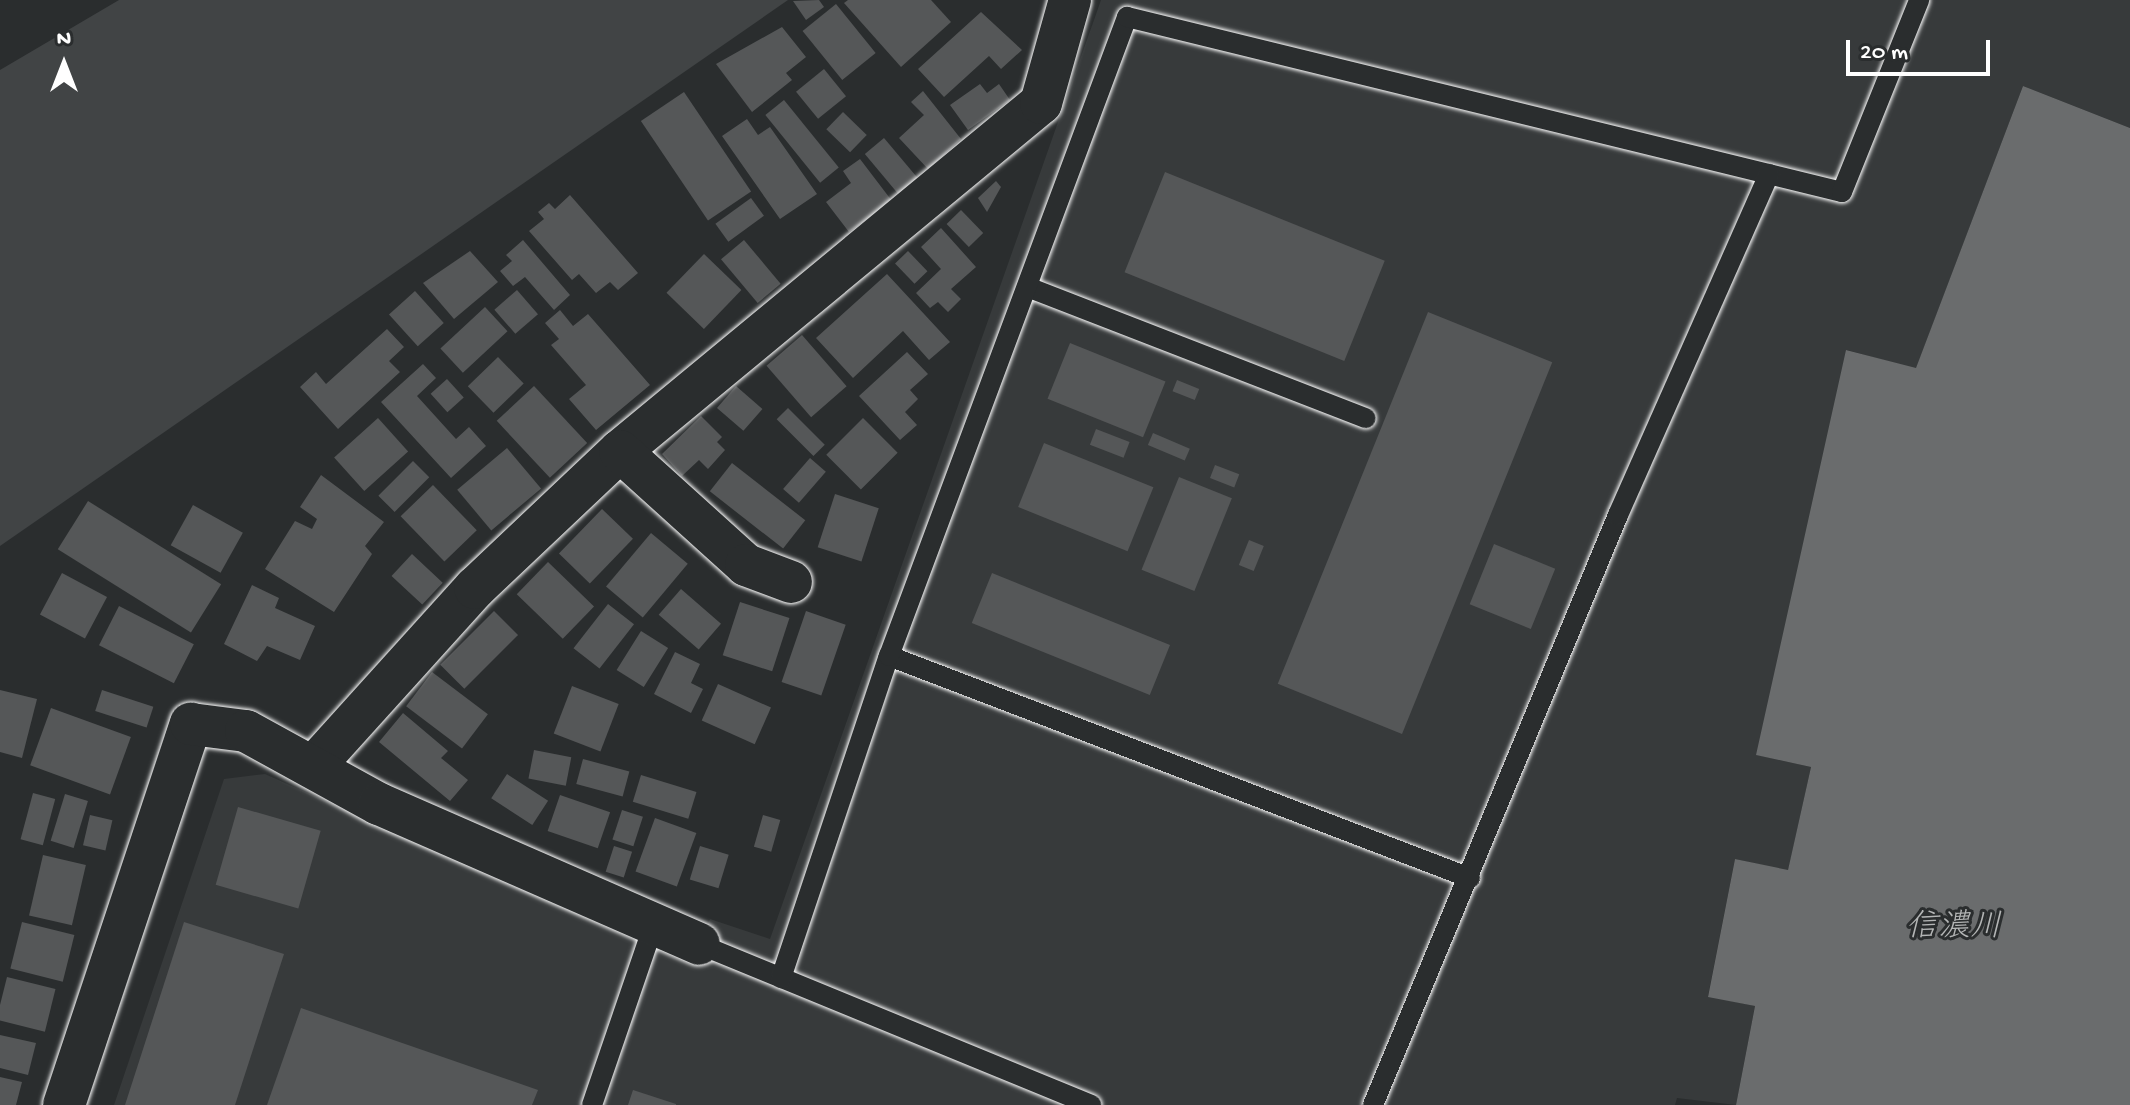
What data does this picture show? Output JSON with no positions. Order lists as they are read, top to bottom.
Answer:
{
  "water": ["信濃川"],
  "scale_bar": "20 m",
  "north": "top"
}
